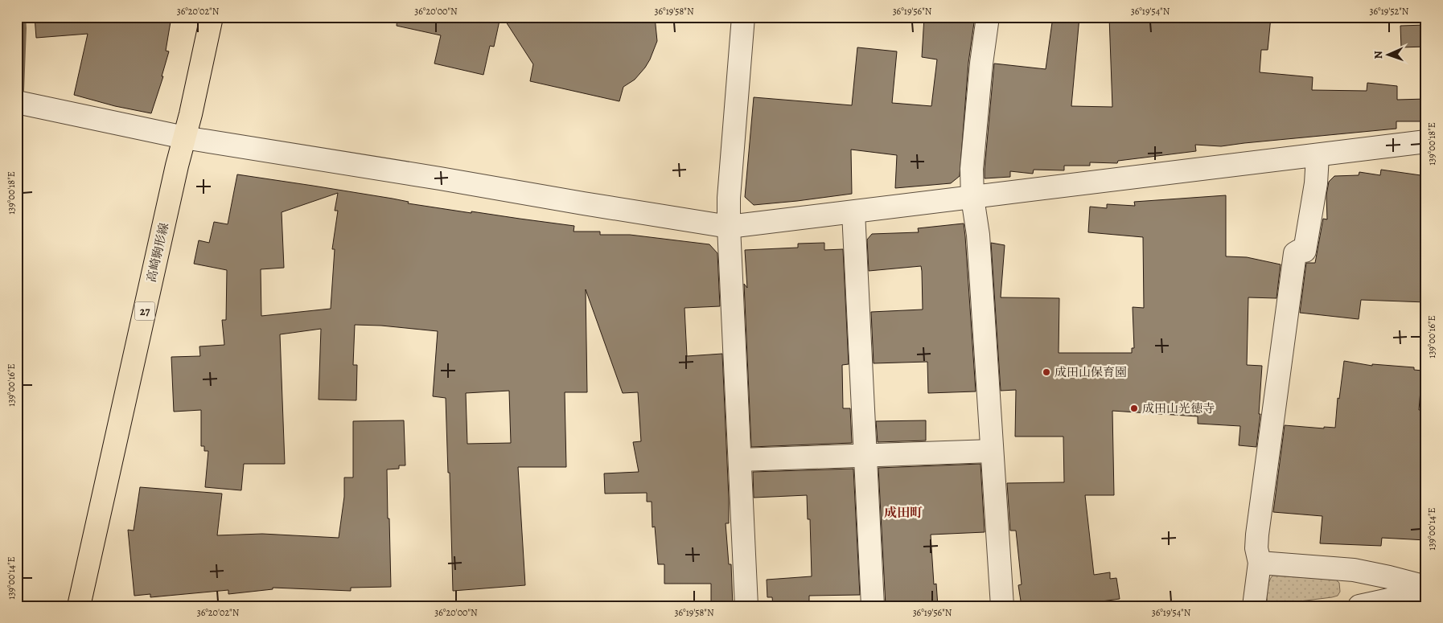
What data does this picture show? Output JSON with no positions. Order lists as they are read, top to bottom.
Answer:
{
  "streets": {
    "main road": ["高崎駒形線", "27"]
  },
  "districts": ["成田町"],
  "places": ["成田山保育園", "成田山光徳寺"],
  "north": "left",
  "coordinates": [
    "36°20'02\"N",
    "36°20'00\"N",
    "36°19'58\"N",
    "36°19'56\"N",
    "36°19'54\"N",
    "36°19'52\"N",
    "139°00'18\"E",
    "139°00'16\"E",
    "139°00'14\"E"
  ]
}
